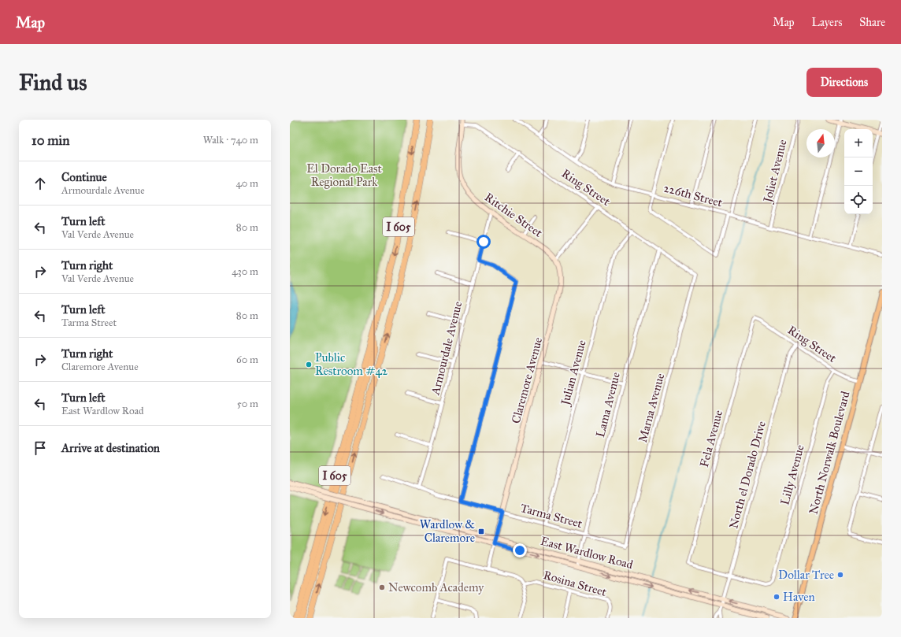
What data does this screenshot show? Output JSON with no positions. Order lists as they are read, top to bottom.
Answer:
{
  "streets": {
    "highway": ["I 605"],
    "main road": [
      "Ritchie Street",
      "Claremore Avenue",
      "North Norwalk Boulevard",
      "East Wardlow Road"
    ],
    "street": [
      "Joliet Avenue",
      "Ring Street",
      "226th Street",
      "Armourdale Avenue",
      "Julian Avenue",
      "Lama Avenue",
      "Marna Avenue",
      "Fela Avenue",
      "North el Dorado Drive",
      "Lilly Avenue",
      "Tarma Street",
      "Rosina Street"
    ]
  },
  "crossings": [
    ["Joliet Avenue", "226th Street"],
    ["Ring Street", "Ritchie Street"],
    ["Ring Street", "Julian Avenue"],
    ["Ring Street", "Lama Avenue"],
    ["Ring Street", "Marna Avenue"],
    ["Ring Street", "Fela Avenue"],
    ["Ring Street", "North Norwalk Boulevard"],
    ["Ring Street", "North el Dorado Drive"],
    ["Ring Street", "Lilly Avenue"],
    ["Ritchie Street", "Armourdale Avenue"],
    ["Ritchie Street", "Claremore Avenue"],
    ["Armourdale Avenue", "Tarma Street"],
    ["Julian Avenue", "Tarma Street"],
    ["Claremore Avenue", "Tarma Street"],
    ["Claremore Avenue", "East Wardlow Road"],
    ["Lama Avenue", "Tarma Street"],
    ["Lama Avenue", "East Wardlow Road"],
    ["Marna Avenue", "Tarma Street"],
    ["Fela Avenue", "North el Dorado Drive"],
    ["Fela Avenue", "Lilly Avenue"],
    ["North el Dorado Drive", "Lilly Avenue"],
    ["North el Dorado Drive", "East Wardlow Road"]
  ],
  "parks": ["El Dorado East Regional Park"],
  "places": {
    "other": [
      "Public Restroom #42",
      "Dollar Tree",
      "Newcomb Academy",
      "Haven"
    ],
    "transit": ["Wardlow & Claremore"]
  },
  "north": "top",
  "page": {
    "header": "Map",
    "nav": ["Map", "Layers", "Share"],
    "buttons": "Directions",
    "title": "Find us",
    "heading": ["10 min", "Walk · 740 m"],
    "map_buttons": ["+", "−"],
    "list": [
      ["Continue", "Armourdale Avenue", "40 m"],
      ["Turn left", "Val Verde Avenue", "80 m"],
      ["Turn right", "Val Verde Avenue", "430 m"],
      ["Turn left", "Tarma Street", "80 m"],
      ["Turn right", "Claremore Avenue", "60 m"],
      ["Turn left", "East Wardlow Road", "50 m"],
      "Arrive at destination"
    ]
  }
}
